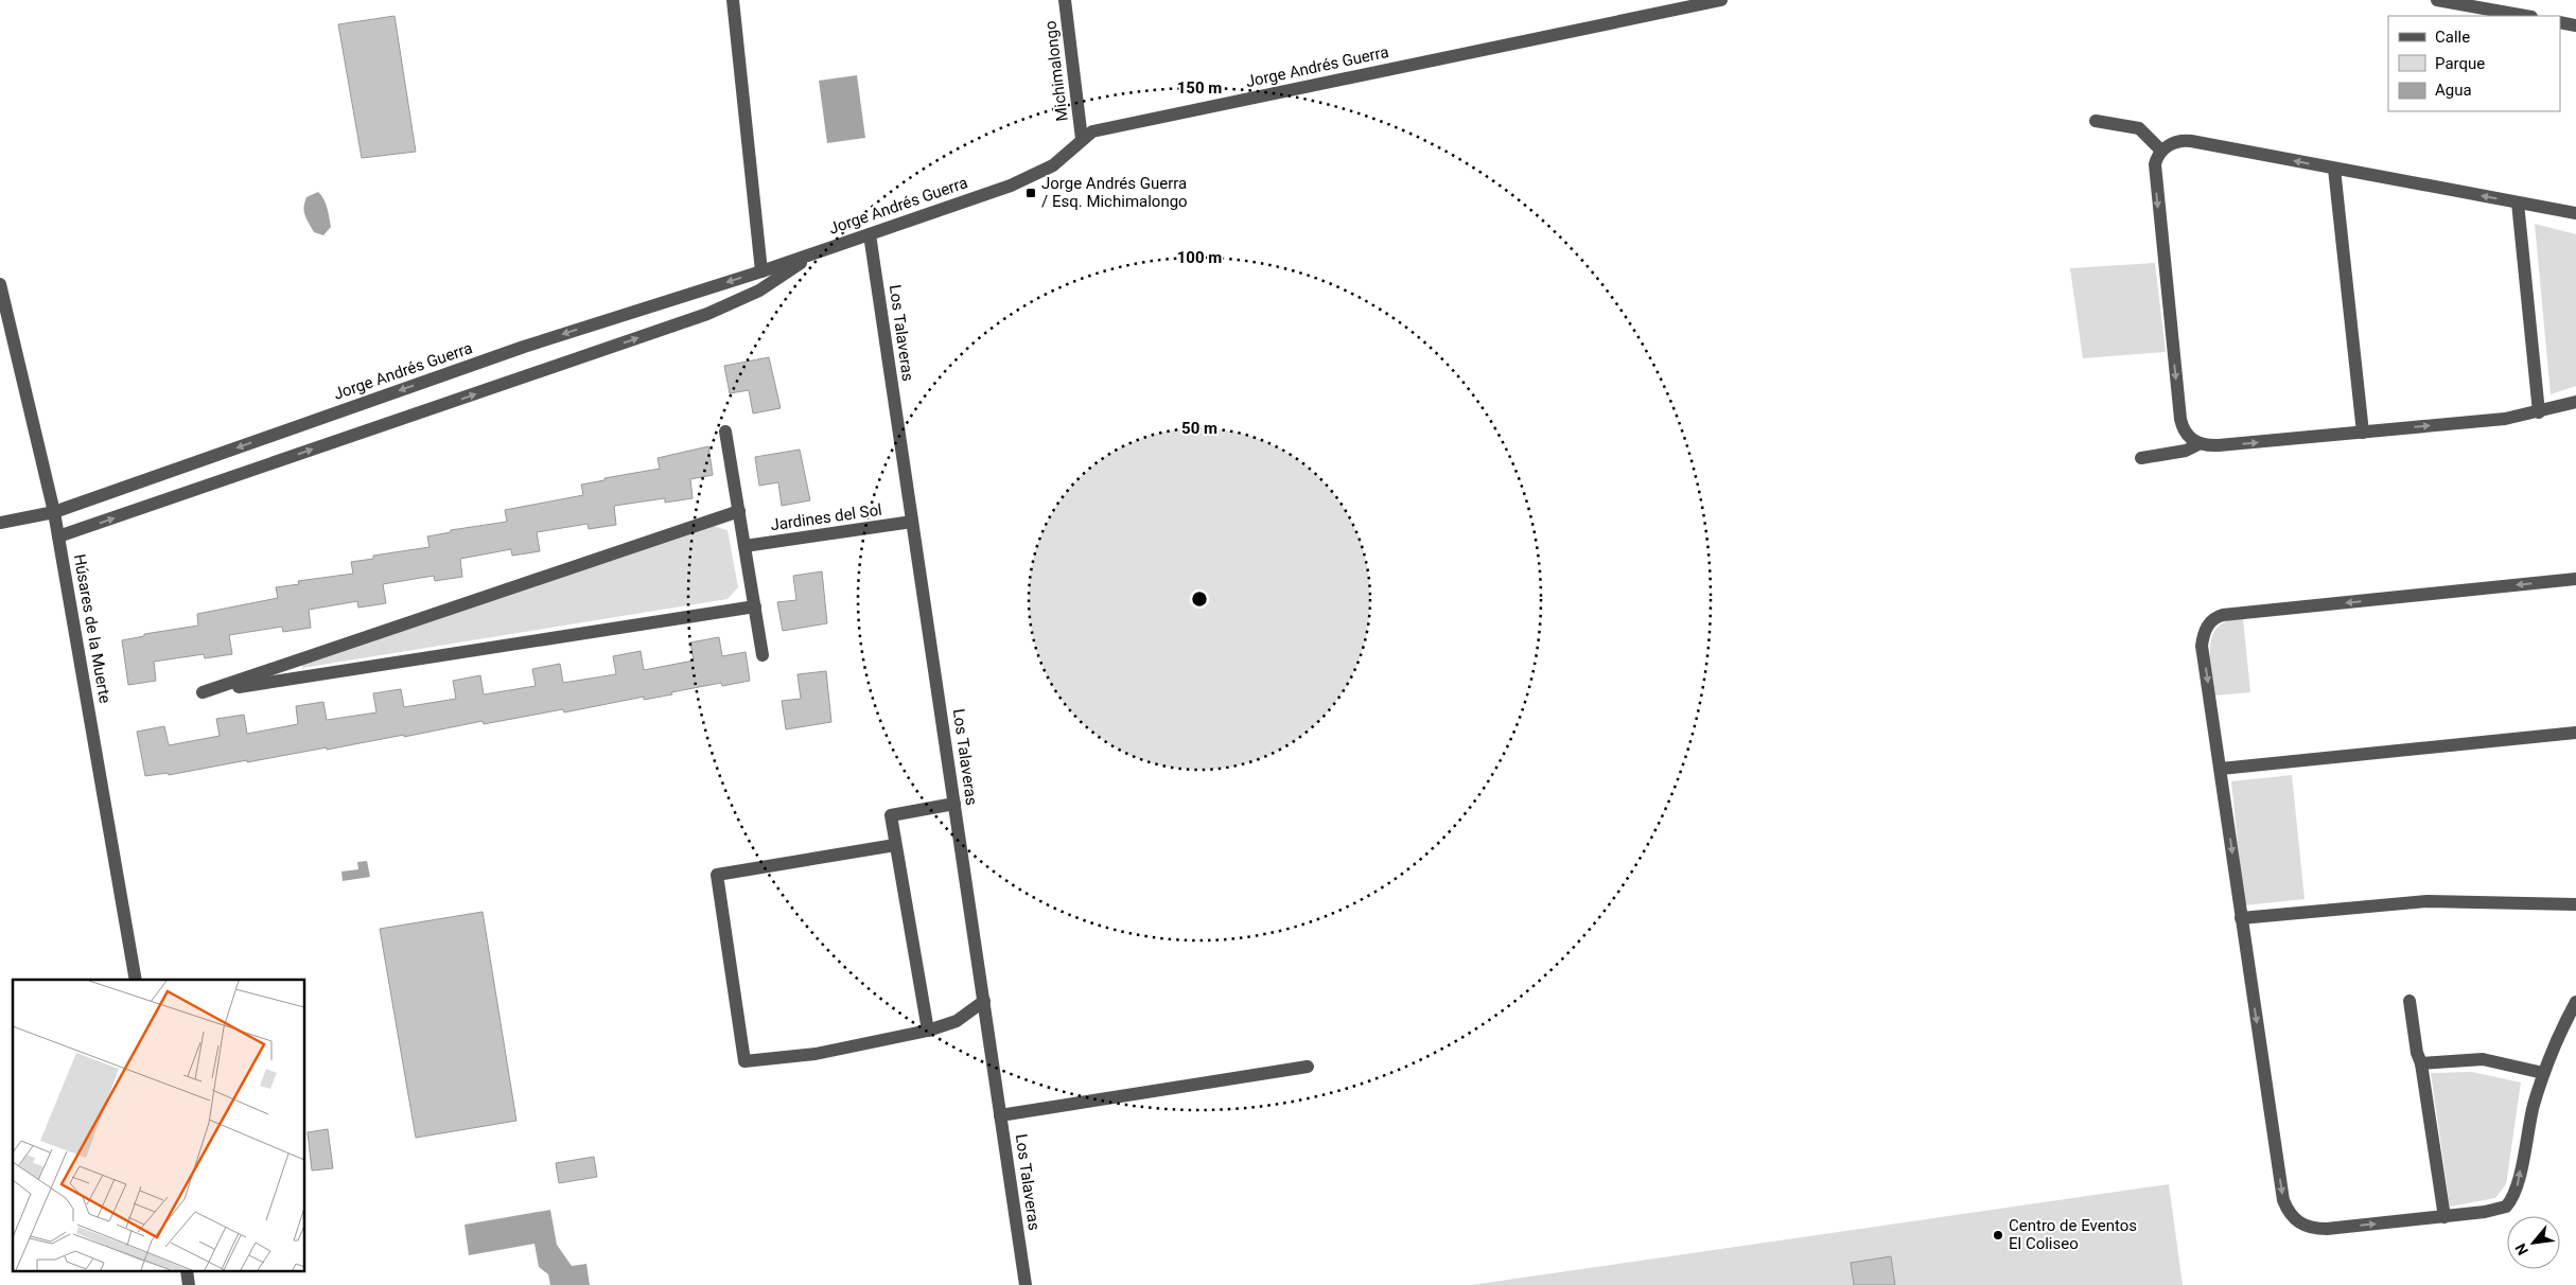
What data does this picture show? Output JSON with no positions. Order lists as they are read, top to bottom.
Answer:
{
  "streets": {
    "street": [
      "Jorge Andrés Guerra",
      "Michimalongo",
      "Los Talaveras",
      "Jardines del Sol",
      "Húsares de la Muerte"
    ]
  },
  "crossings": [
    ["Jorge Andrés Guerra", "Michimalongo"],
    ["Jorge Andrés Guerra", "Los Talaveras"],
    ["Jorge Andrés Guerra", "Húsares de la Muerte"],
    ["Los Talaveras", "Jardines del Sol"]
  ],
  "places": {
    "transit": ["Jorge Andrés Guerra / Esq. Michimalongo"],
    "other": ["Centro de Eventos El Coliseo"]
  },
  "legend": ["Calle", "Parque", "Agua"],
  "north": "bottom left",
  "rings": ["150 m", "100 m", "50 m"]
}
